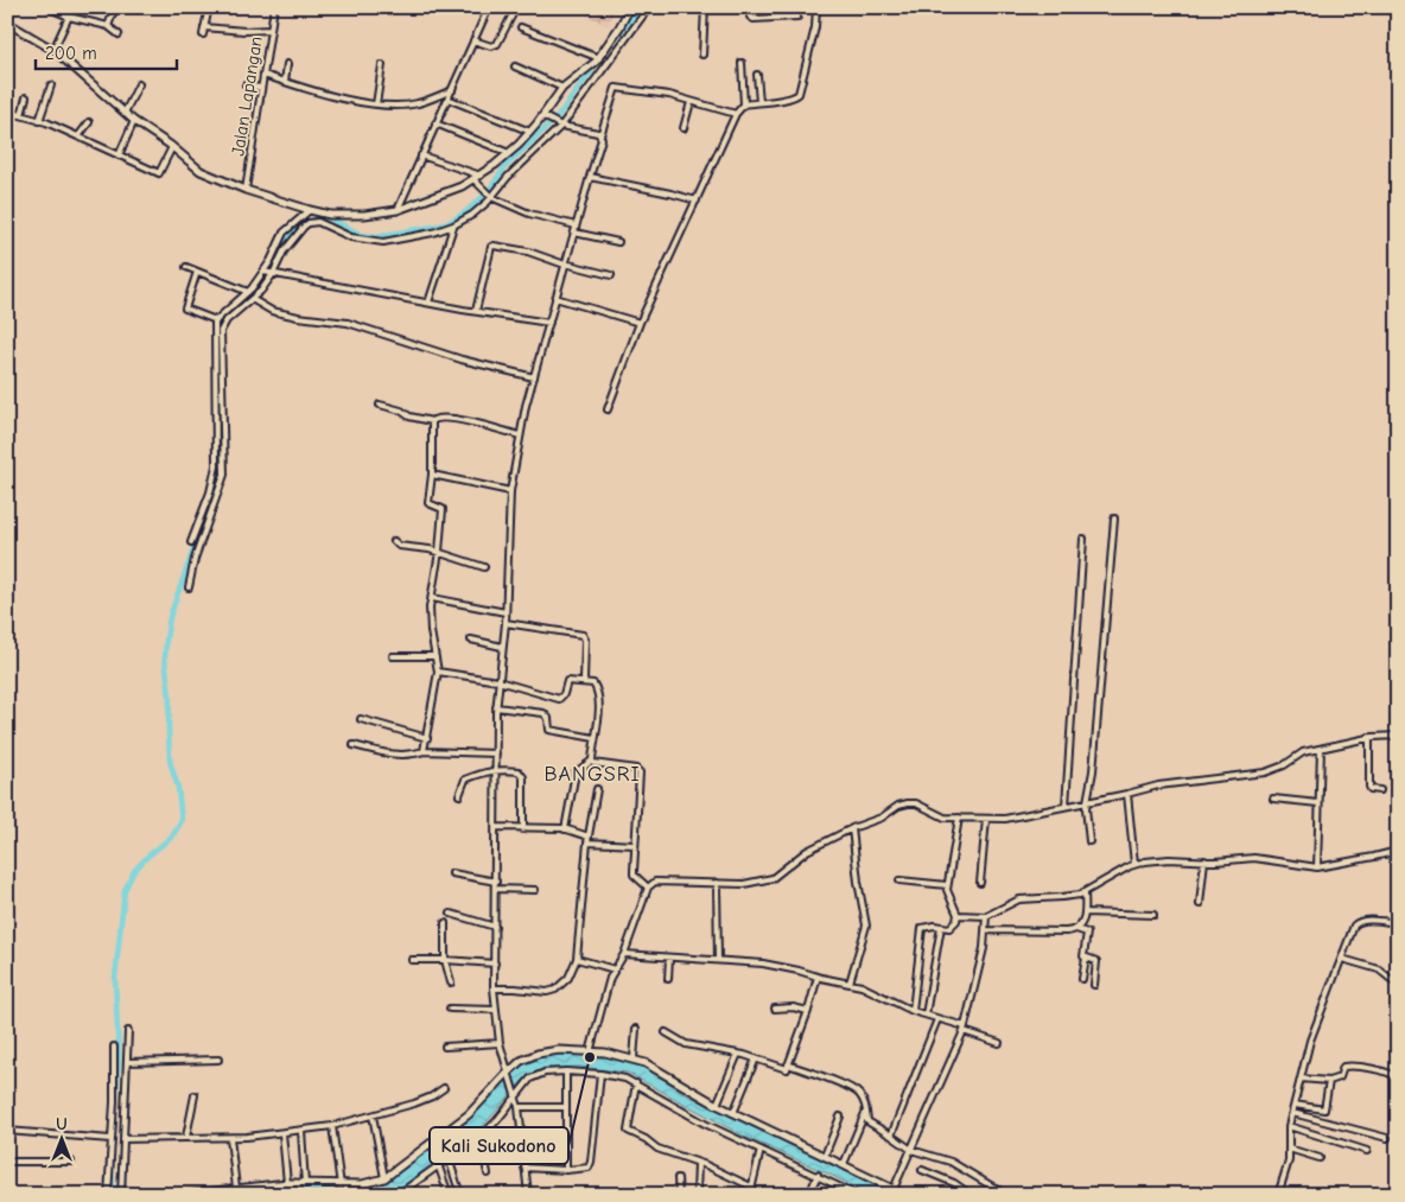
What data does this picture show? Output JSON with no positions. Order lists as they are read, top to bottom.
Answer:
{
  "streets": {
    "street": ["Jalan Lapangan"]
  },
  "districts": ["BANGSRI"],
  "places": ["Kali Sukodono"],
  "scale_bar": "200 m",
  "north": "top"
}
